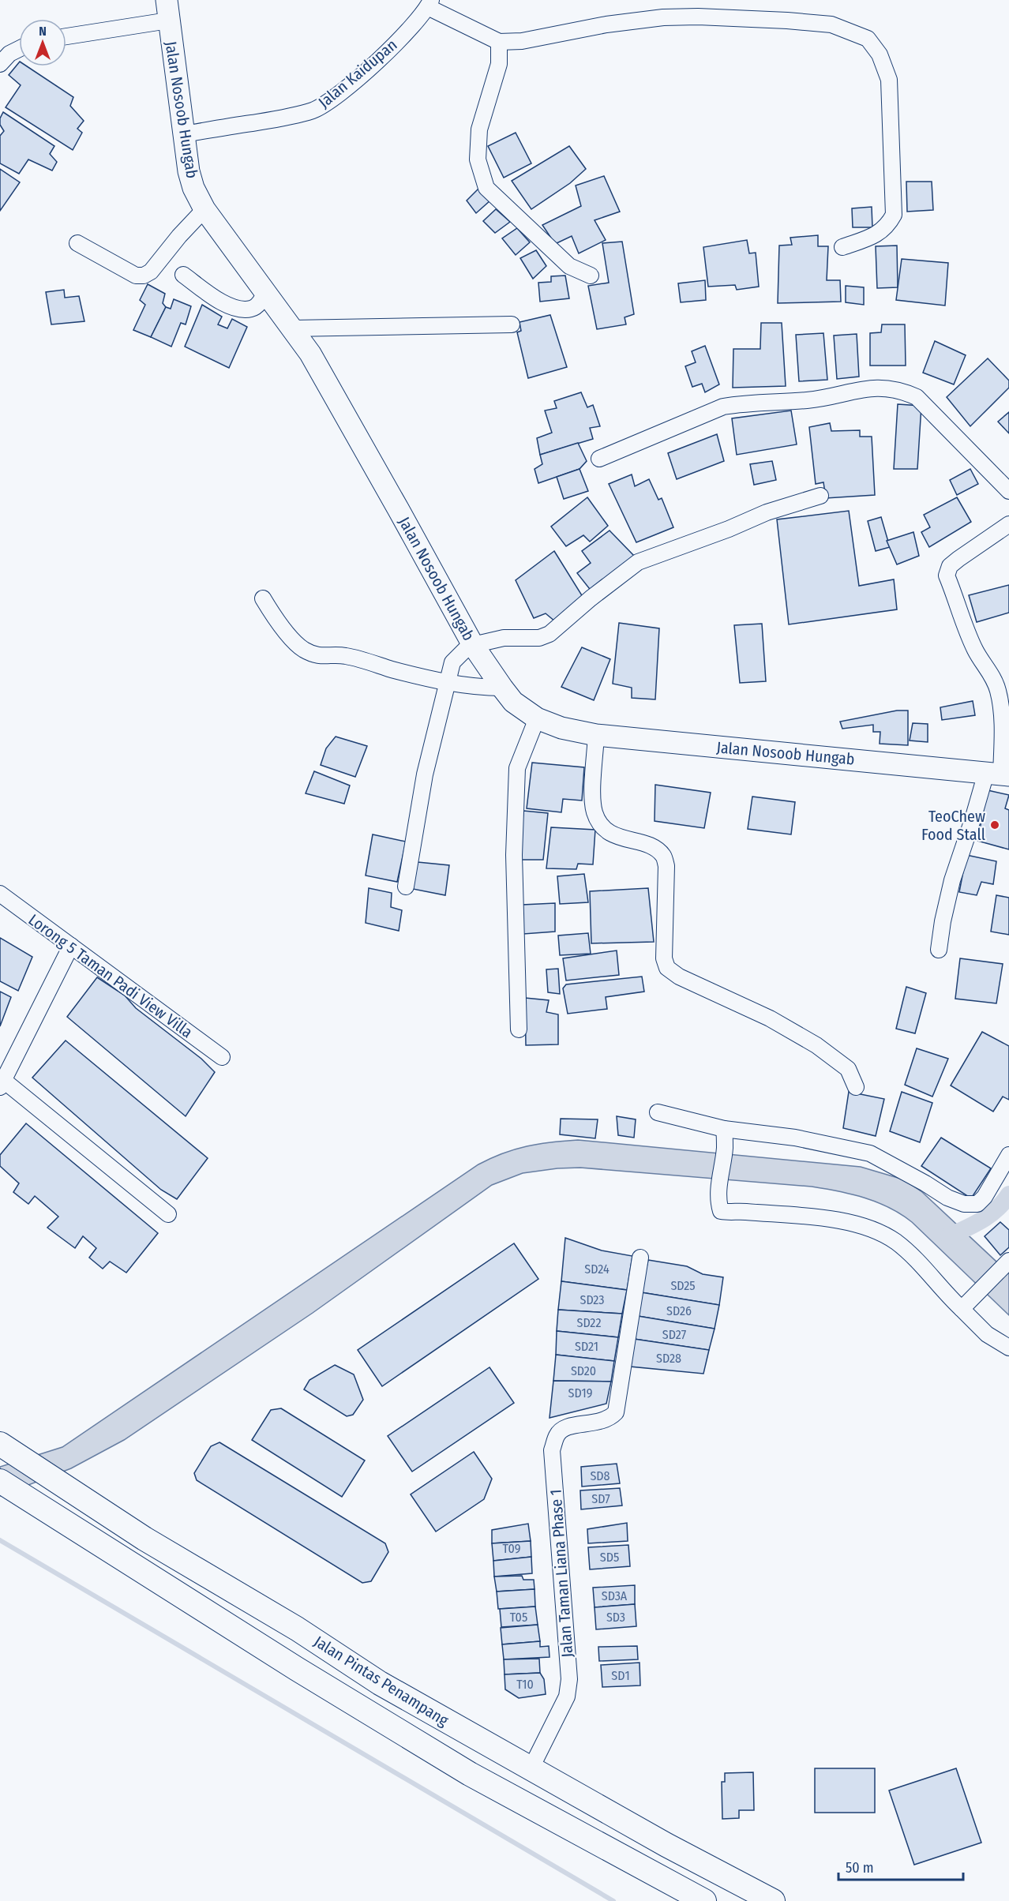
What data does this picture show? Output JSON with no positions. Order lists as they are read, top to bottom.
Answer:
{
  "streets": {
    "main road": ["Jalan Nosoob Hungab", "Jalan Pintas Penampang"],
    "street": ["Jalan Kaidupan", "Lorong 5 Taman Padi View Villa", "Jalan Taman Liana Phase 1"]
  },
  "crossings": [
    ["Jalan Kaidupan", "Jalan Nosoob Hungab"],
    ["Jalan Taman Liana Phase 1", "Jalan Pintas Penampang"]
  ],
  "places": ["TeoChew Food Stall"],
  "house_numbers": [
    "SD24",
    "SD25",
    "SD23",
    "SD26",
    "SD22",
    "SD27",
    "SD21",
    "SD28",
    "SD20",
    "SD19",
    "SD8",
    "SD7",
    "T09",
    "SD5",
    "SD3A",
    "T05",
    "SD3",
    "SD1",
    "T10"
  ],
  "scale_bar": "50 m",
  "north": "top"
}
